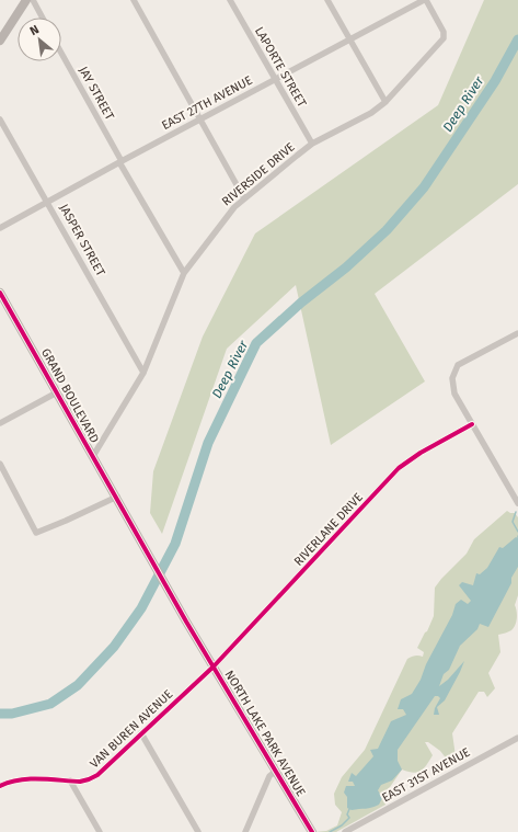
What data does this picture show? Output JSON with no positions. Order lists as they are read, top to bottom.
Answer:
{
  "streets": {
    "street": [
      "LAPORTE STREET",
      "JAY STREET",
      "EAST 27TH AVENUE",
      "RIVERSIDE DRIVE",
      "JASPER STREET",
      "GRAND BOULEVARD",
      "RIVERLANE DRIVE",
      "VAN BUREN AVENUE",
      "NORTH LAKE PARK AVENUE",
      "EAST 31ST AVENUE"
    ]
  },
  "crossings": [
    ["LAPORTE STREET", "EAST 27TH AVENUE"],
    ["LAPORTE STREET", "RIVERSIDE DRIVE"],
    ["JAY STREET", "EAST 27TH AVENUE"],
    ["JAY STREET", "RIVERSIDE DRIVE"],
    ["EAST 27TH AVENUE", "RIVERSIDE DRIVE"],
    ["EAST 27TH AVENUE", "JASPER STREET"],
    ["RIVERSIDE DRIVE", "JASPER STREET"],
    ["RIVERSIDE DRIVE", "GRAND BOULEVARD"],
    ["GRAND BOULEVARD", "NORTH LAKE PARK AVENUE"],
    ["RIVERLANE DRIVE", "VAN BUREN AVENUE"],
    ["RIVERLANE DRIVE", "NORTH LAKE PARK AVENUE"],
    ["VAN BUREN AVENUE", "NORTH LAKE PARK AVENUE"]
  ],
  "water": ["Deep River"],
  "north": "top left"
}
